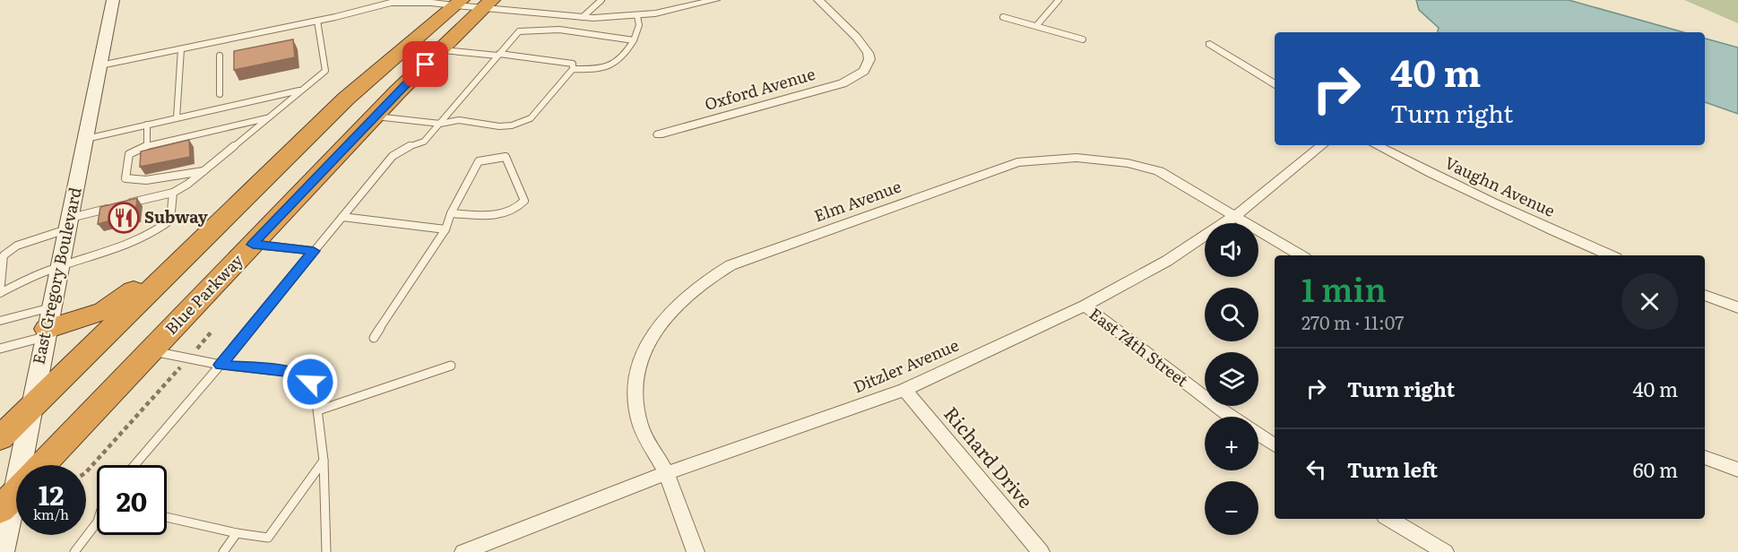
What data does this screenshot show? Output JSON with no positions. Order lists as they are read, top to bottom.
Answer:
{
  "streets": {
    "highway": ["Blue Parkway"],
    "main road": ["East Gregory Boulevard"],
    "street": [
      "Oxford Avenue",
      "Vaughn Avenue",
      "Elm Avenue",
      "East 74th Street",
      "Ditzler Avenue",
      "Richard Drive"
    ]
  },
  "crossings": [
    ["Elm Avenue", "Ditzler Avenue"],
    ["East 74th Street", "Ditzler Avenue"],
    ["Ditzler Avenue", "Richard Drive"]
  ],
  "places": {
    "restaurant": ["Subway"]
  },
  "page": {
    "turn": ["40 m", "Turn right"],
    "map_buttons": ["+", "−"],
    "heading": ["1 min", "270 m · 11:07"],
    "list": [
      {
        "name": "Turn right",
        "value": "40 m"
      },
      {
        "name": "Turn left",
        "value": "60 m"
      }
    ],
    "speed": "12 km/h",
    "limit": "20"
  }
}
